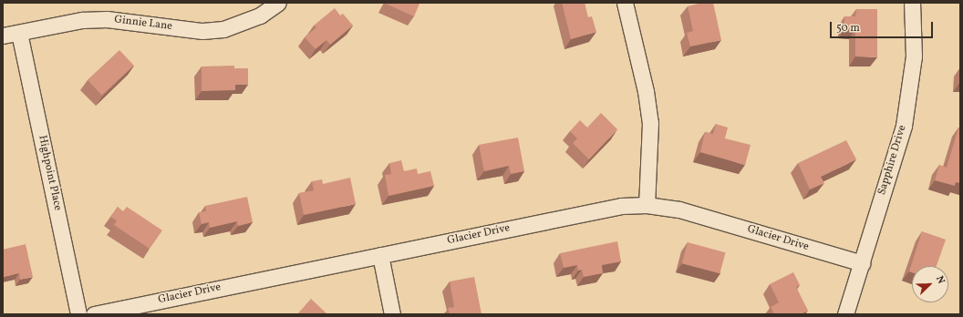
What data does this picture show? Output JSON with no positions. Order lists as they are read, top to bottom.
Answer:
{
  "streets": {
    "street": [
      "Ginnie Lane",
      "Sapphire Drive",
      "Highpoint Place",
      "Glacier Drive"
    ]
  },
  "crossings": [
    ["Ginnie Lane", "Highpoint Place"],
    ["Sapphire Drive", "Glacier Drive"]
  ],
  "scale_bar": "50 m",
  "north": "top right"
}
